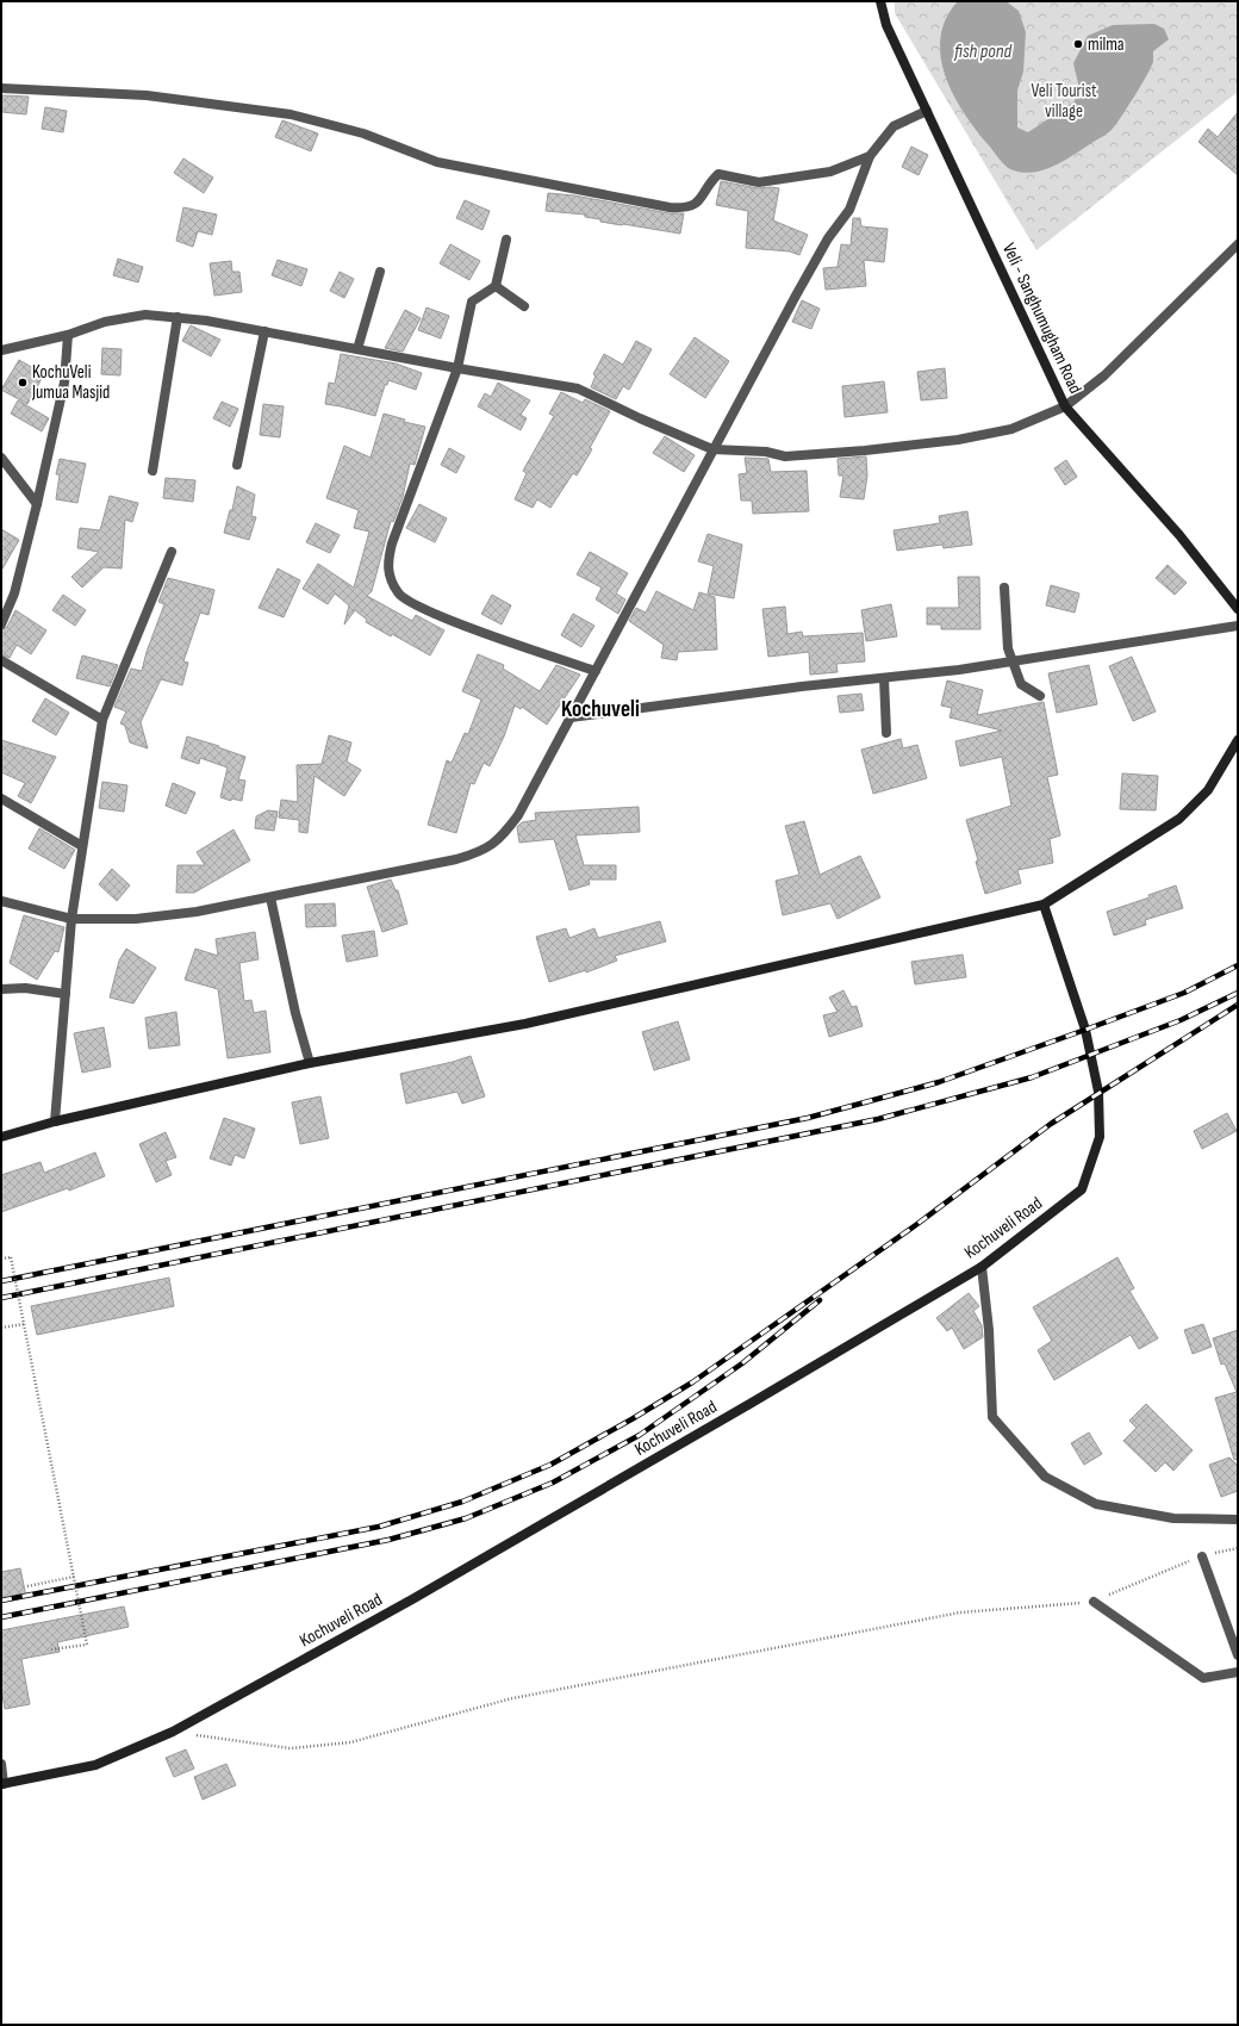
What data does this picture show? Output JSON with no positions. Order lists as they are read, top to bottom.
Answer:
{
  "streets": {
    "main road": ["Veli - Sanghumugham Road", "Kochuveli Road"]
  },
  "districts": ["Kochuveli"],
  "water": ["fish pond"],
  "parks": ["Veli Tourist village"],
  "places": ["milma", "KochuVeli Jumua Masjid"]
}
